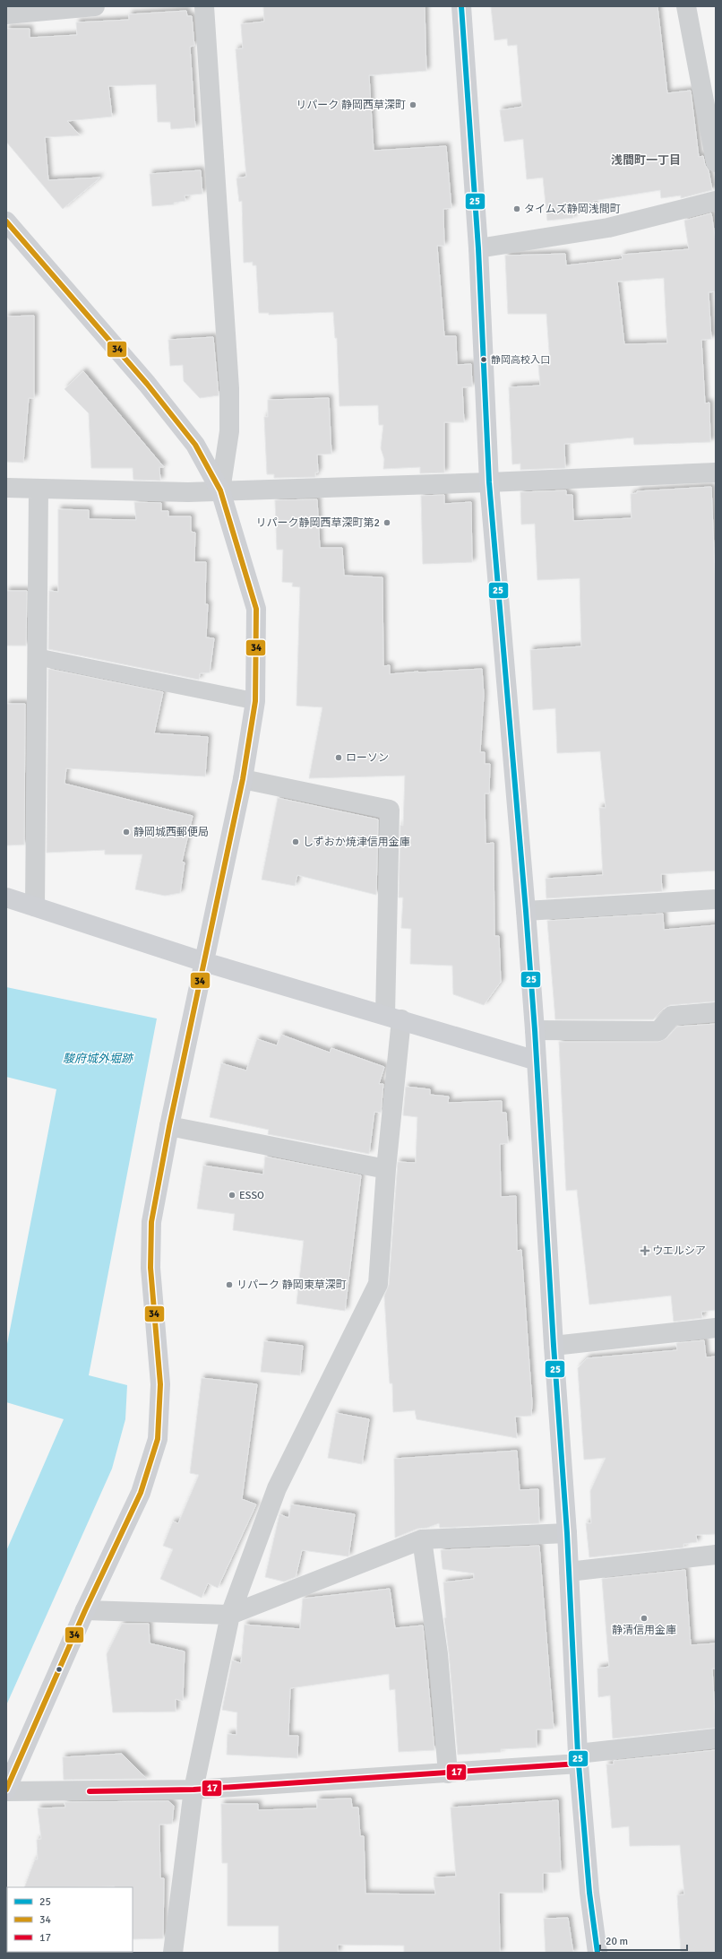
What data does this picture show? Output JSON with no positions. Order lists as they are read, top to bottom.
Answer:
{
  "districts": ["浅間町一丁目"],
  "water": ["駿府城外堀跡"],
  "places": {
    "other": [
      "リパーク 静岡西草深町",
      "タイムズ静岡浅間町",
      "静岡高校入口",
      "リパーク静岡西草深町第2",
      "ローソン",
      "静岡城西郵便局",
      "しずおか焼津信用金庫",
      "ESSO",
      "リパーク 静岡東草深町",
      "静清信用金庫"
    ],
    "health": ["ウエルシア"]
  },
  "lines": ["transit line 25", "transit line 34", "transit line 17"],
  "legend": ["25", "34", "17"],
  "scale_bar": "20 m"
}
